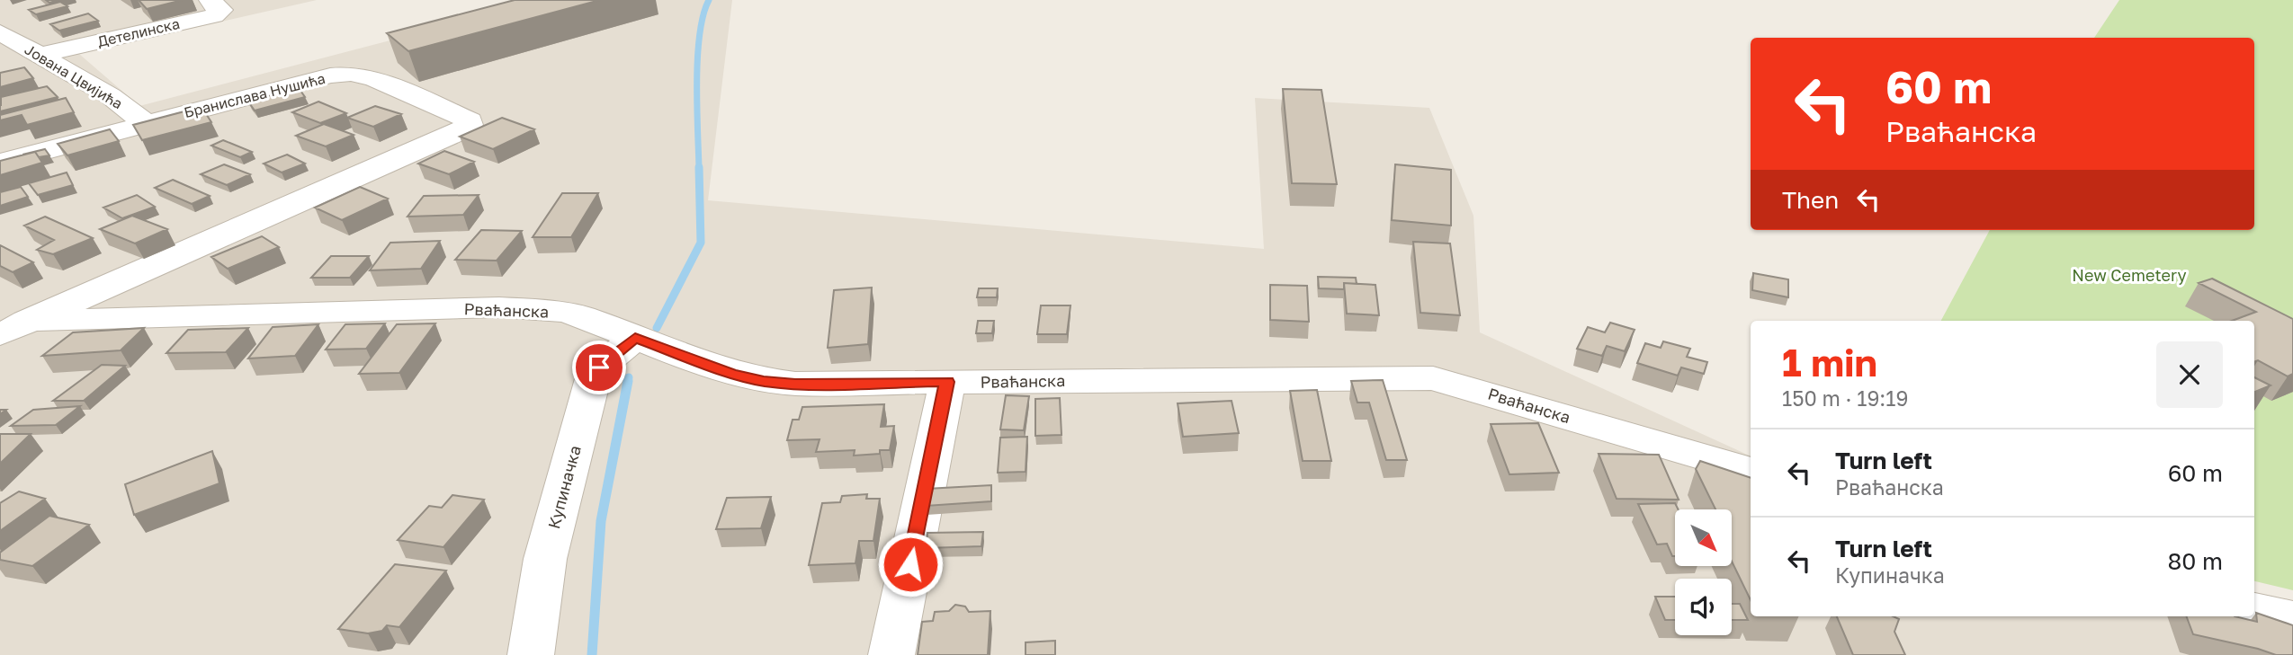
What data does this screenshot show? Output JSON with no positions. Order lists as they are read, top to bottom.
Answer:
{
  "streets": {
    "street": [
      "Детелинска",
      "Јована Цвијића",
      "Бранислава Нушића",
      "Рваћанска",
      "Купиначка"
    ]
  },
  "crossings": [
    ["Детелинска", "Јована Цвијића"],
    ["Јована Цвијића", "Бранислава Нушића"],
    ["Бранислава Нушића", "Рваћанска"],
    ["Рваћанска", "Купиначка"]
  ],
  "parks": ["New Cemetery"],
  "north": "bottom right",
  "page": {
    "turn": ["60 m", "Рваћанска"],
    "then": "Then",
    "heading": ["1 min", "150 m · 19:19"],
    "list": [
      {
        "name": "Turn left",
        "note": "Рваћанска",
        "value": "60 m"
      },
      {
        "name": "Turn left",
        "note": "Купиначка",
        "value": "80 m"
      }
    ]
  }
}
